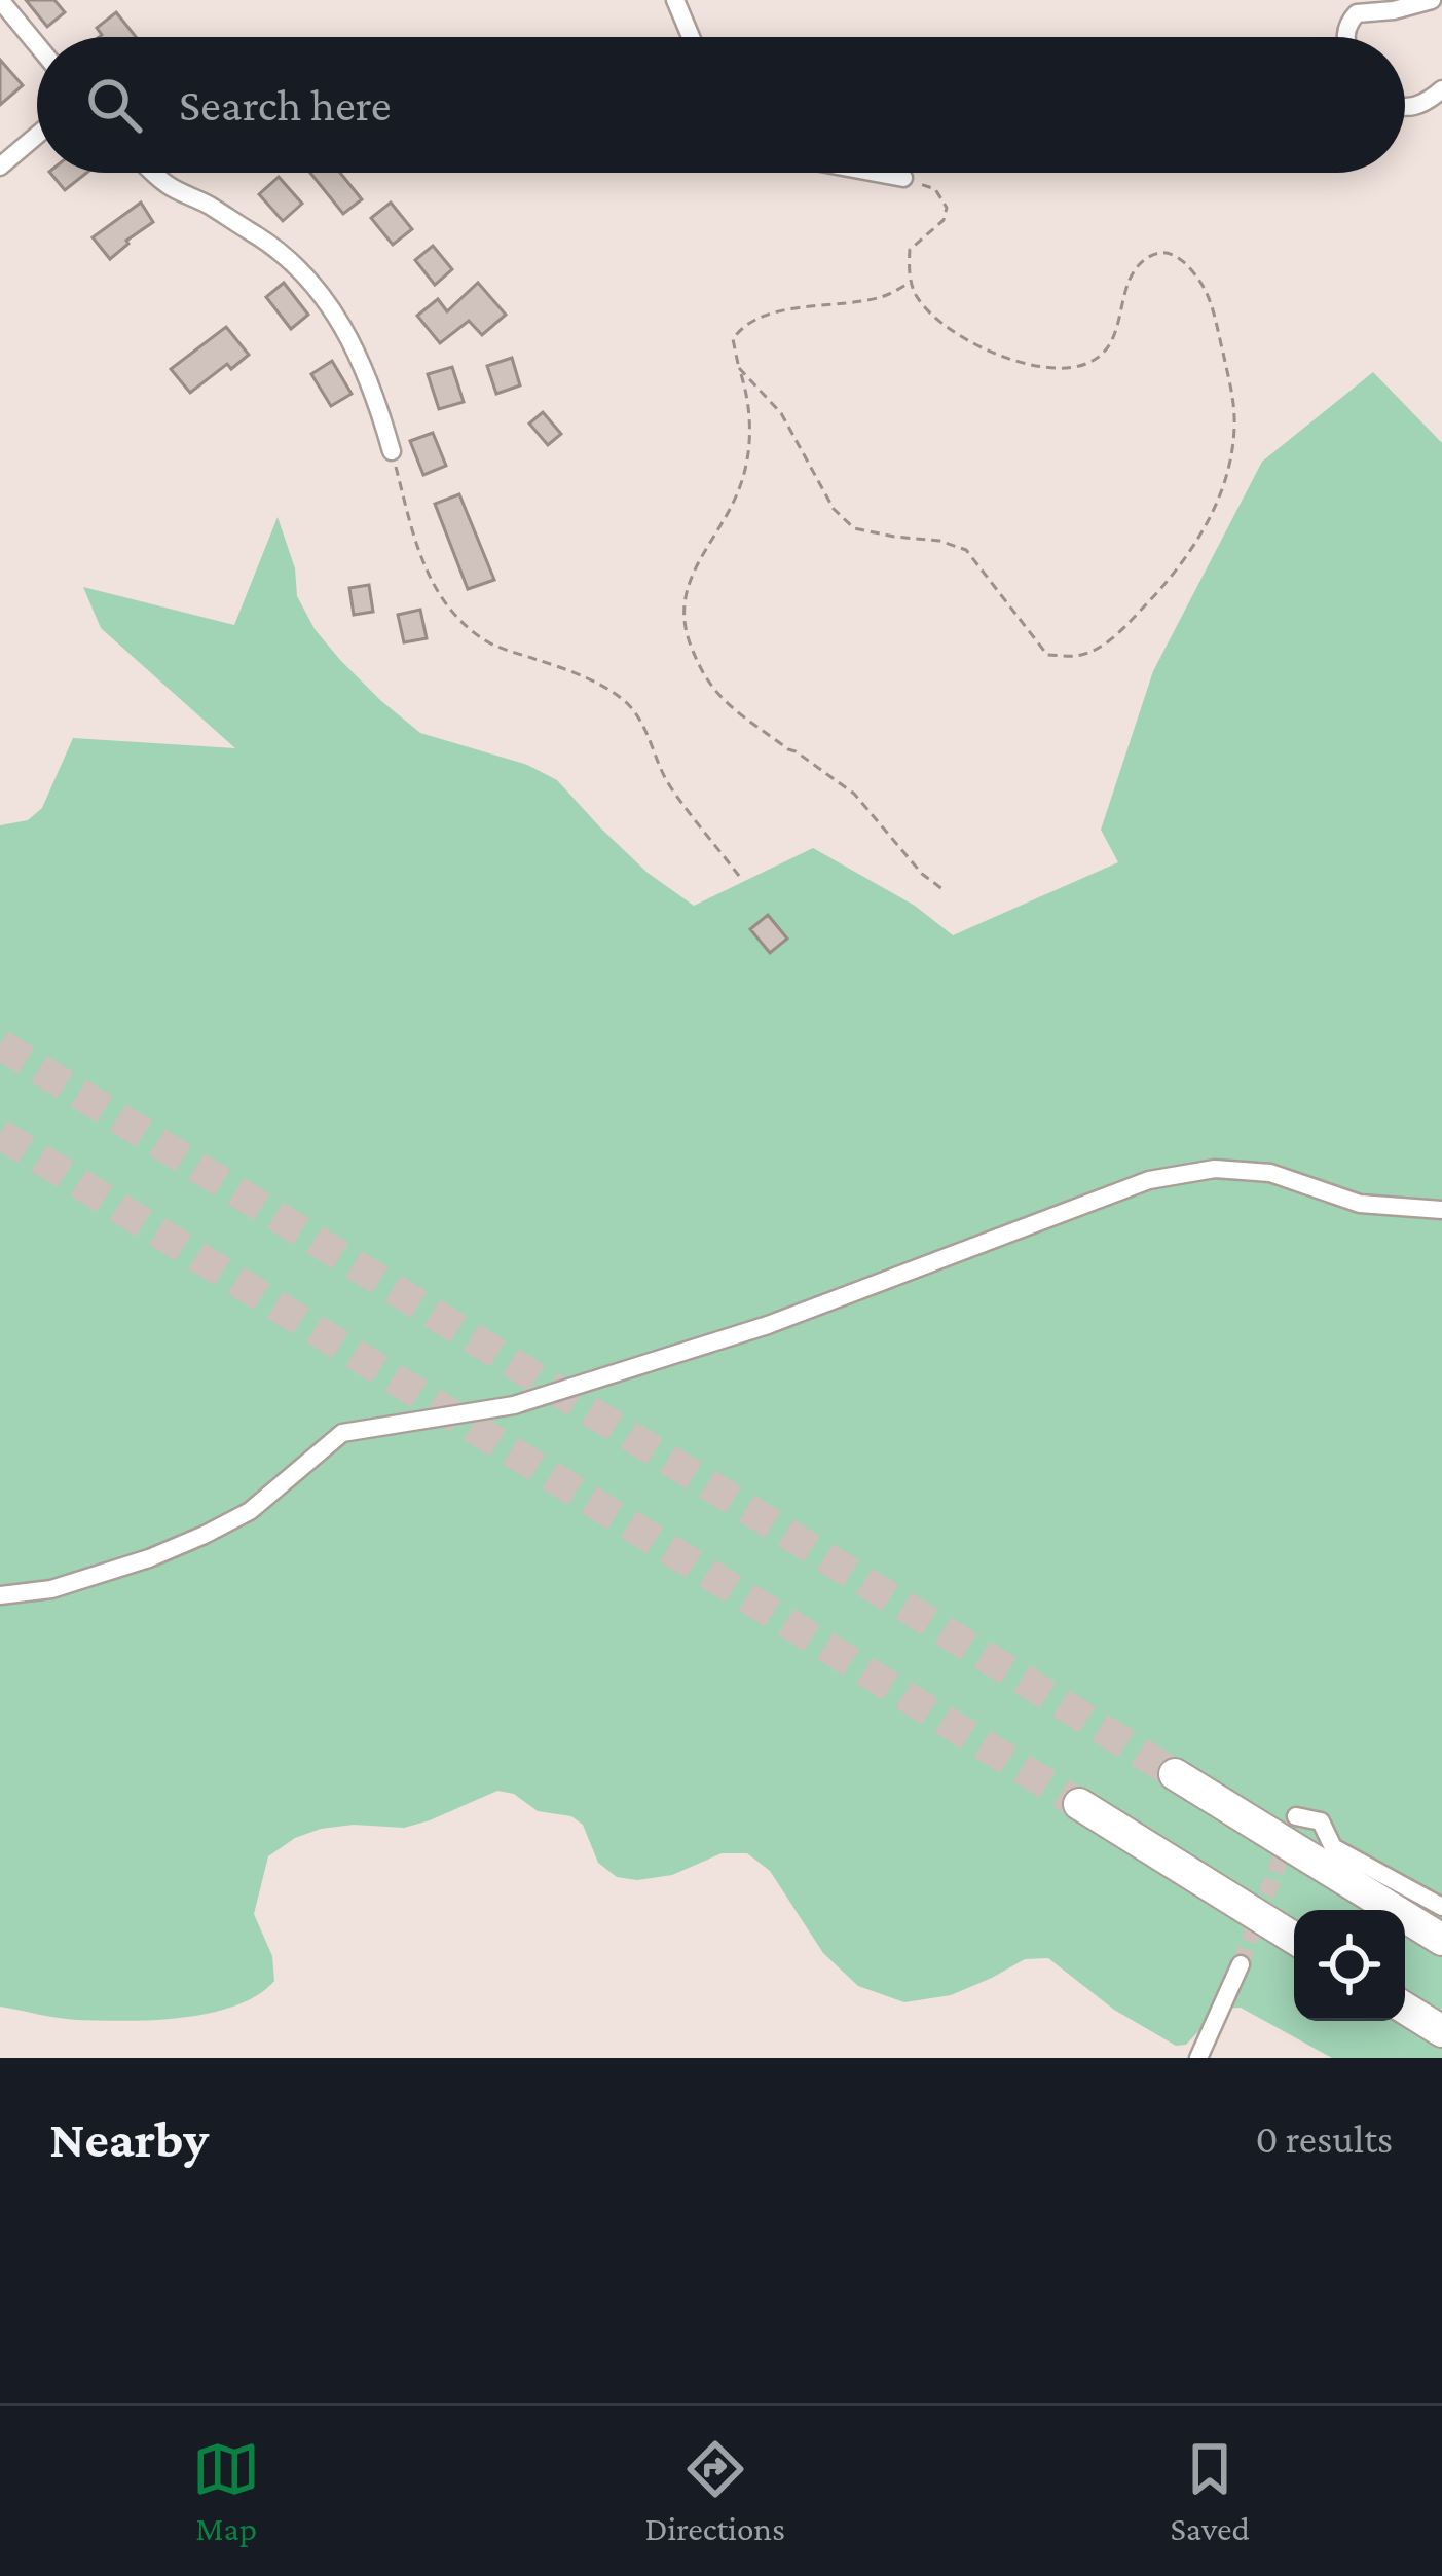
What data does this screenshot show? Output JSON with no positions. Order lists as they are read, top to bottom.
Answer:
{
  "page": {
    "search": "Search here",
    "heading": ["Nearby", "0 results"],
    "nav": ["Map", "Directions", "Saved"]
  }
}
